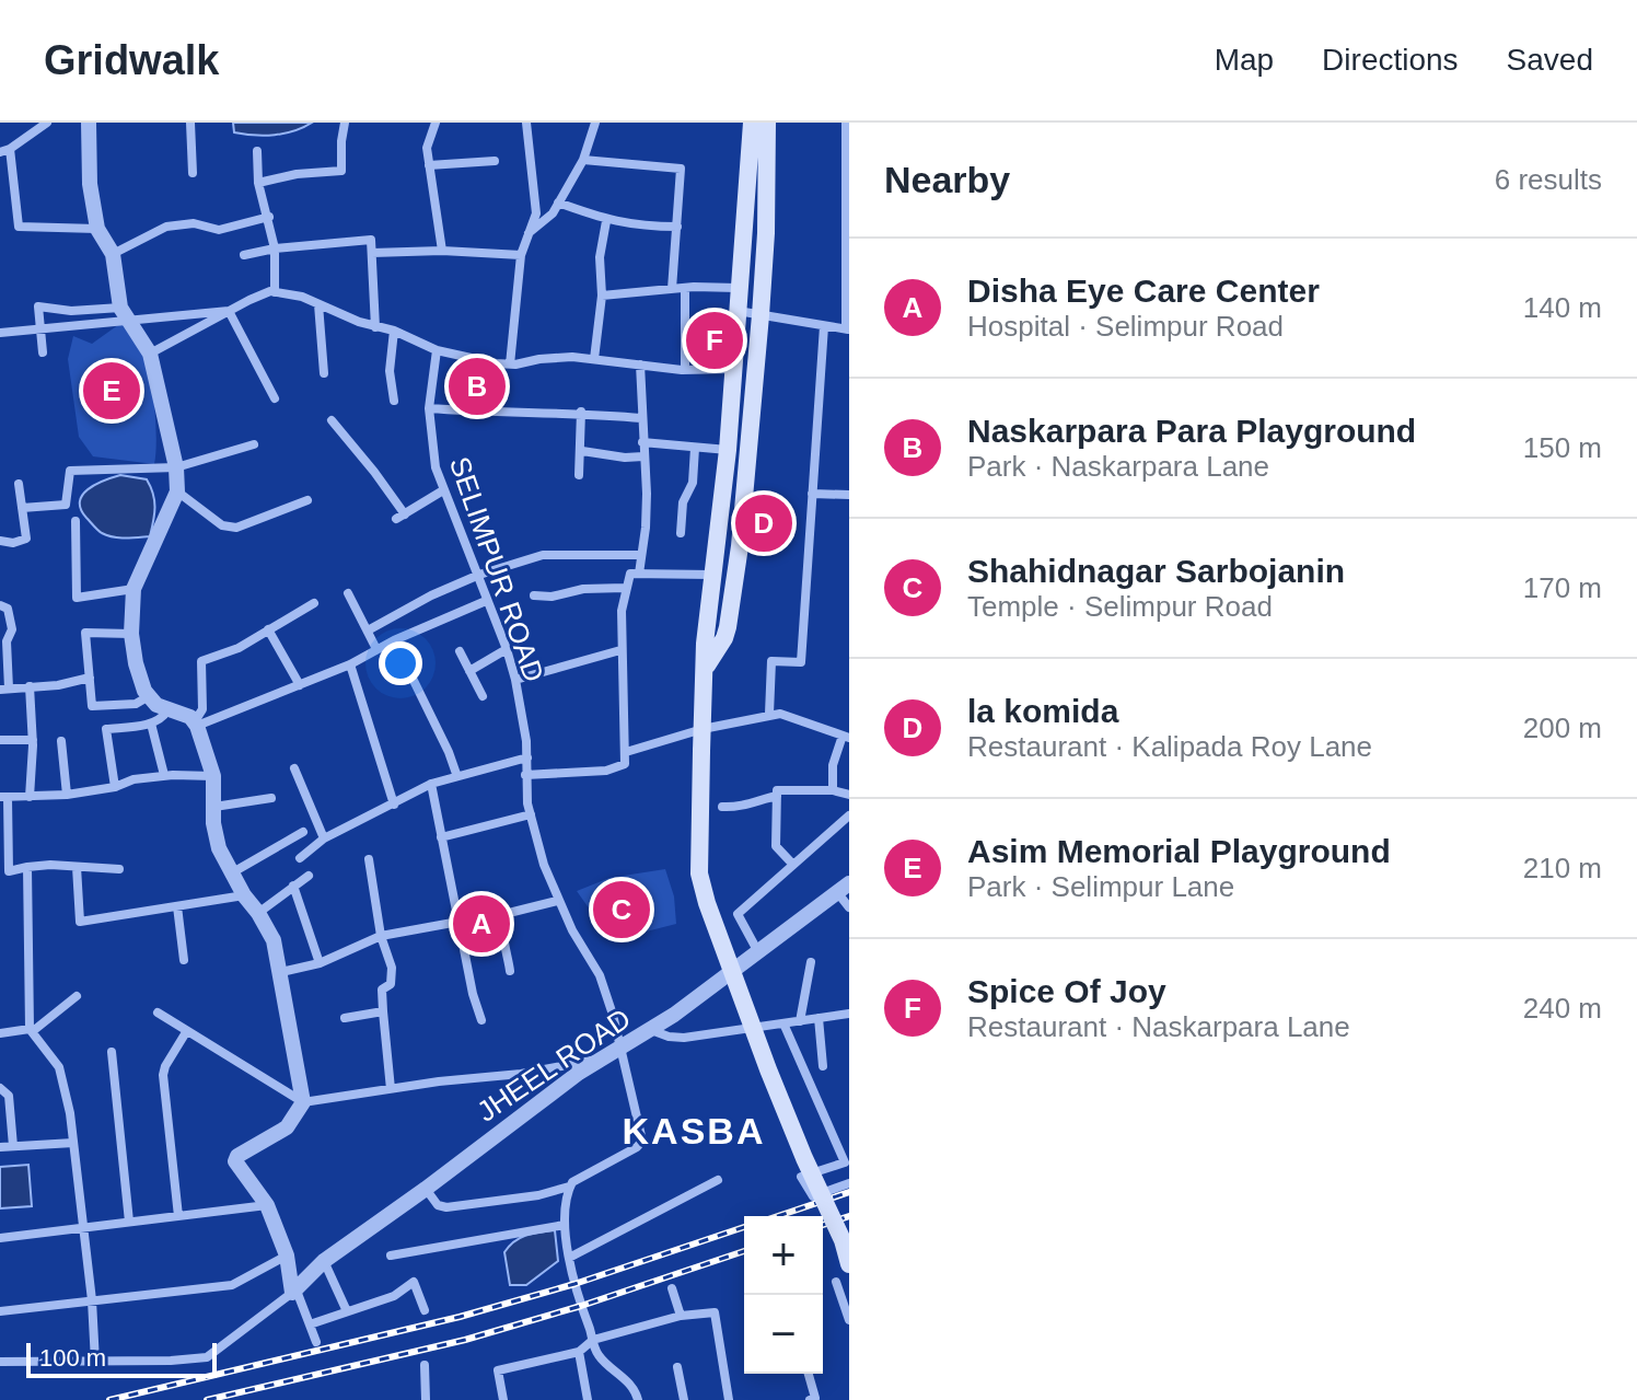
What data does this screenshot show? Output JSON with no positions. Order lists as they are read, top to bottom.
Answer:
{
  "streets": {
    "street": ["SELIMPUR ROAD", "JHEEL ROAD"]
  },
  "crossings": [
    ["SELIMPUR ROAD", "JHEEL ROAD"]
  ],
  "districts": ["KASBA"],
  "scale_bar": "100 m",
  "page": {
    "header": "Gridwalk",
    "nav": ["Map", "Directions", "Saved"],
    "heading": ["Nearby", "6 results"],
    "list": [
      {
        "mark": "A",
        "name": "Disha Eye Care Center",
        "note": "Hospital · Selimpur Road",
        "value": "140 m"
      },
      {
        "mark": "B",
        "name": "Naskarpara Para Playground",
        "note": "Park · Naskarpara Lane",
        "value": "150 m"
      },
      {
        "mark": "C",
        "name": "Shahidnagar Sarbojanin",
        "note": "Temple · Selimpur Road",
        "value": "170 m"
      },
      {
        "mark": "D",
        "name": "la komida",
        "note": "Restaurant · Kalipada Roy Lane",
        "value": "200 m"
      },
      {
        "mark": "E",
        "name": "Asim Memorial Playground",
        "note": "Park · Selimpur Lane",
        "value": "210 m"
      },
      {
        "mark": "F",
        "name": "Spice Of Joy",
        "note": "Restaurant · Naskarpara Lane",
        "value": "240 m"
      }
    ],
    "pins": [
      "F",
      "B",
      "E",
      "D",
      "C",
      "A"
    ],
    "map_buttons": ["+", "−"],
    "scale": "100 m"
  }
}
